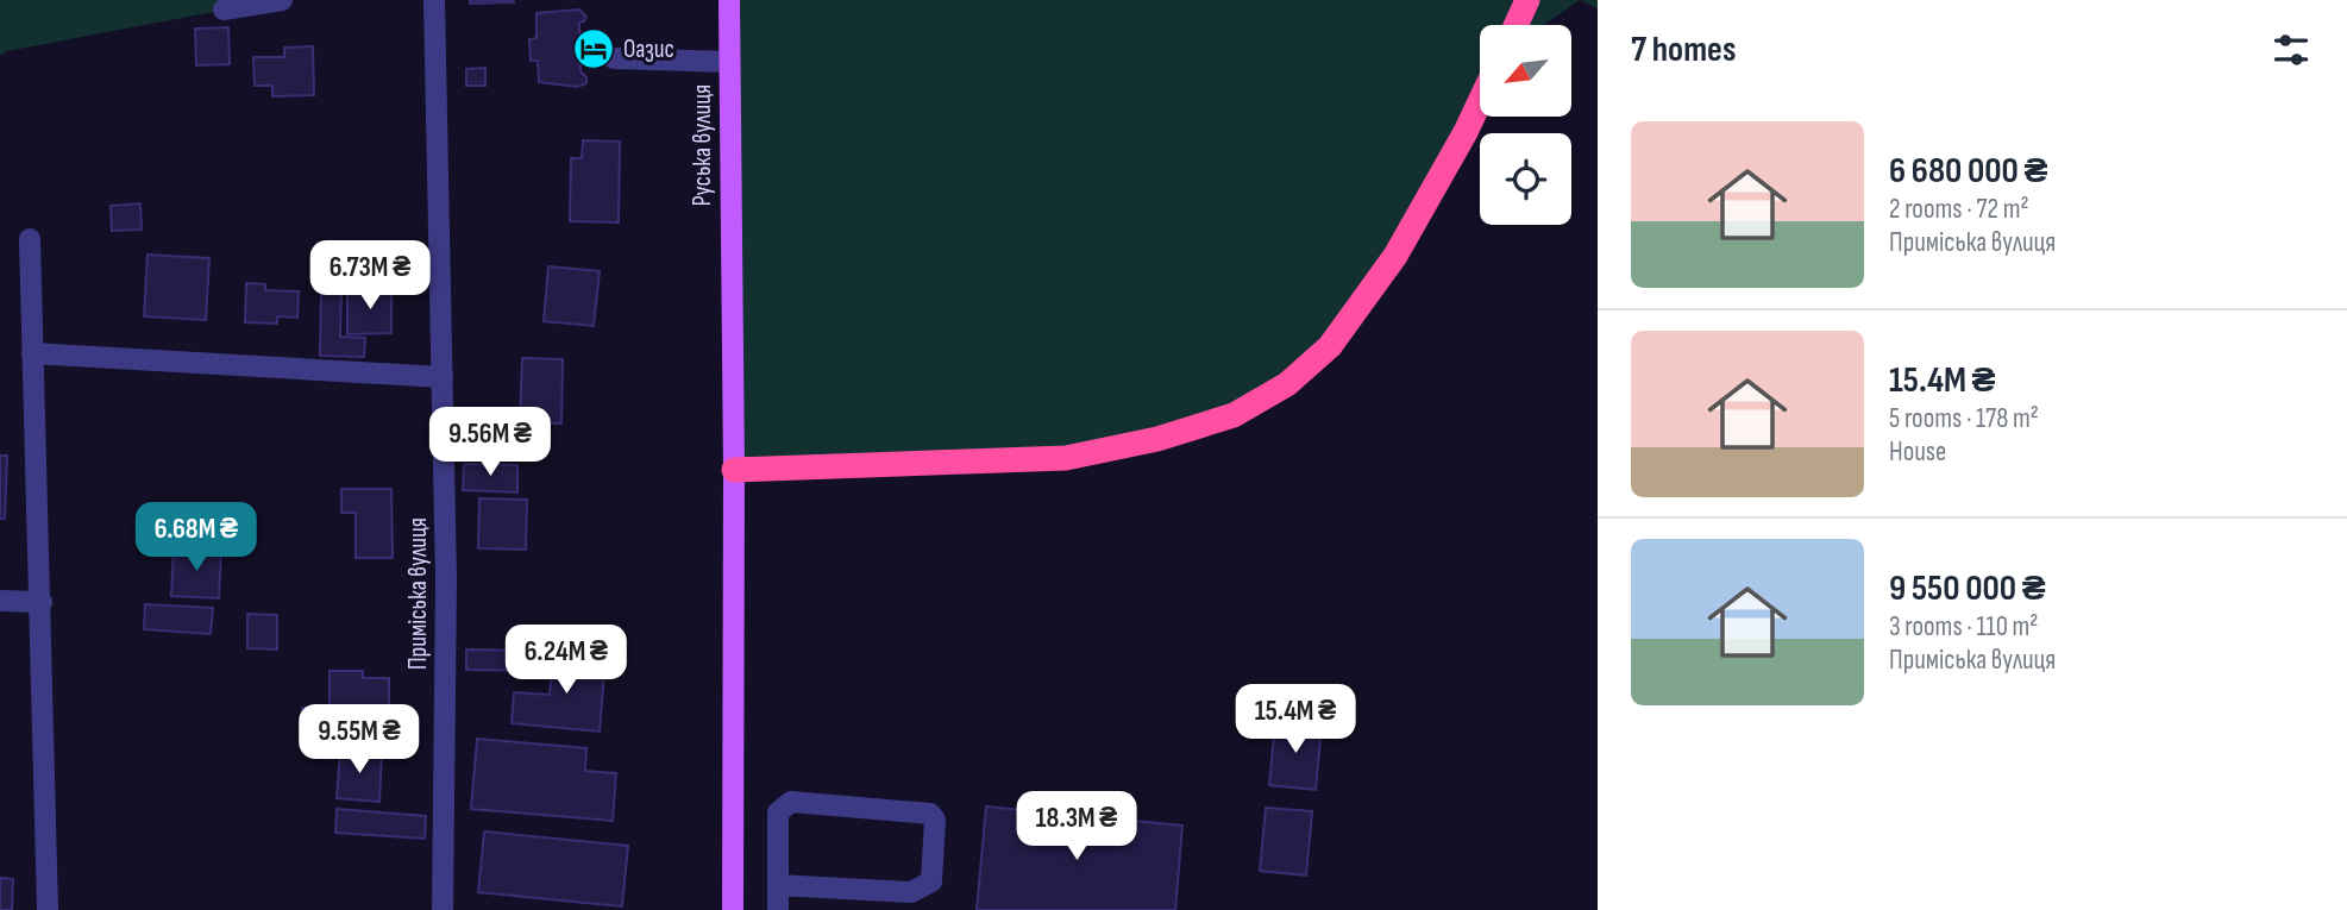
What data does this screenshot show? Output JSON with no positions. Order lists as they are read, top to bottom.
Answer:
{
  "streets": {
    "main road": ["Руська вулиця"],
    "street": ["Приміська вулиця"]
  },
  "places": {
    "hotel": ["Оазис"]
  },
  "north": "bottom left",
  "page": {
    "heading": "7 homes",
    "list": [
      {
        "name": "6 680 000 ₴",
        "note": "2 rooms · 72 m² · Приміська вулиця"
      },
      {
        "name": "15.4M ₴",
        "note": "5 rooms · 178 m² · House"
      },
      {
        "name": "9 550 000 ₴",
        "note": "3 rooms · 110 m² · Приміська вулиця"
      }
    ],
    "price": [
      "6.73M ₴",
      "9.56M ₴",
      "6.68M ₴",
      "6.24M ₴",
      "15.4M ₴",
      "9.55M ₴",
      "18.3M ₴"
    ]
  }
}
